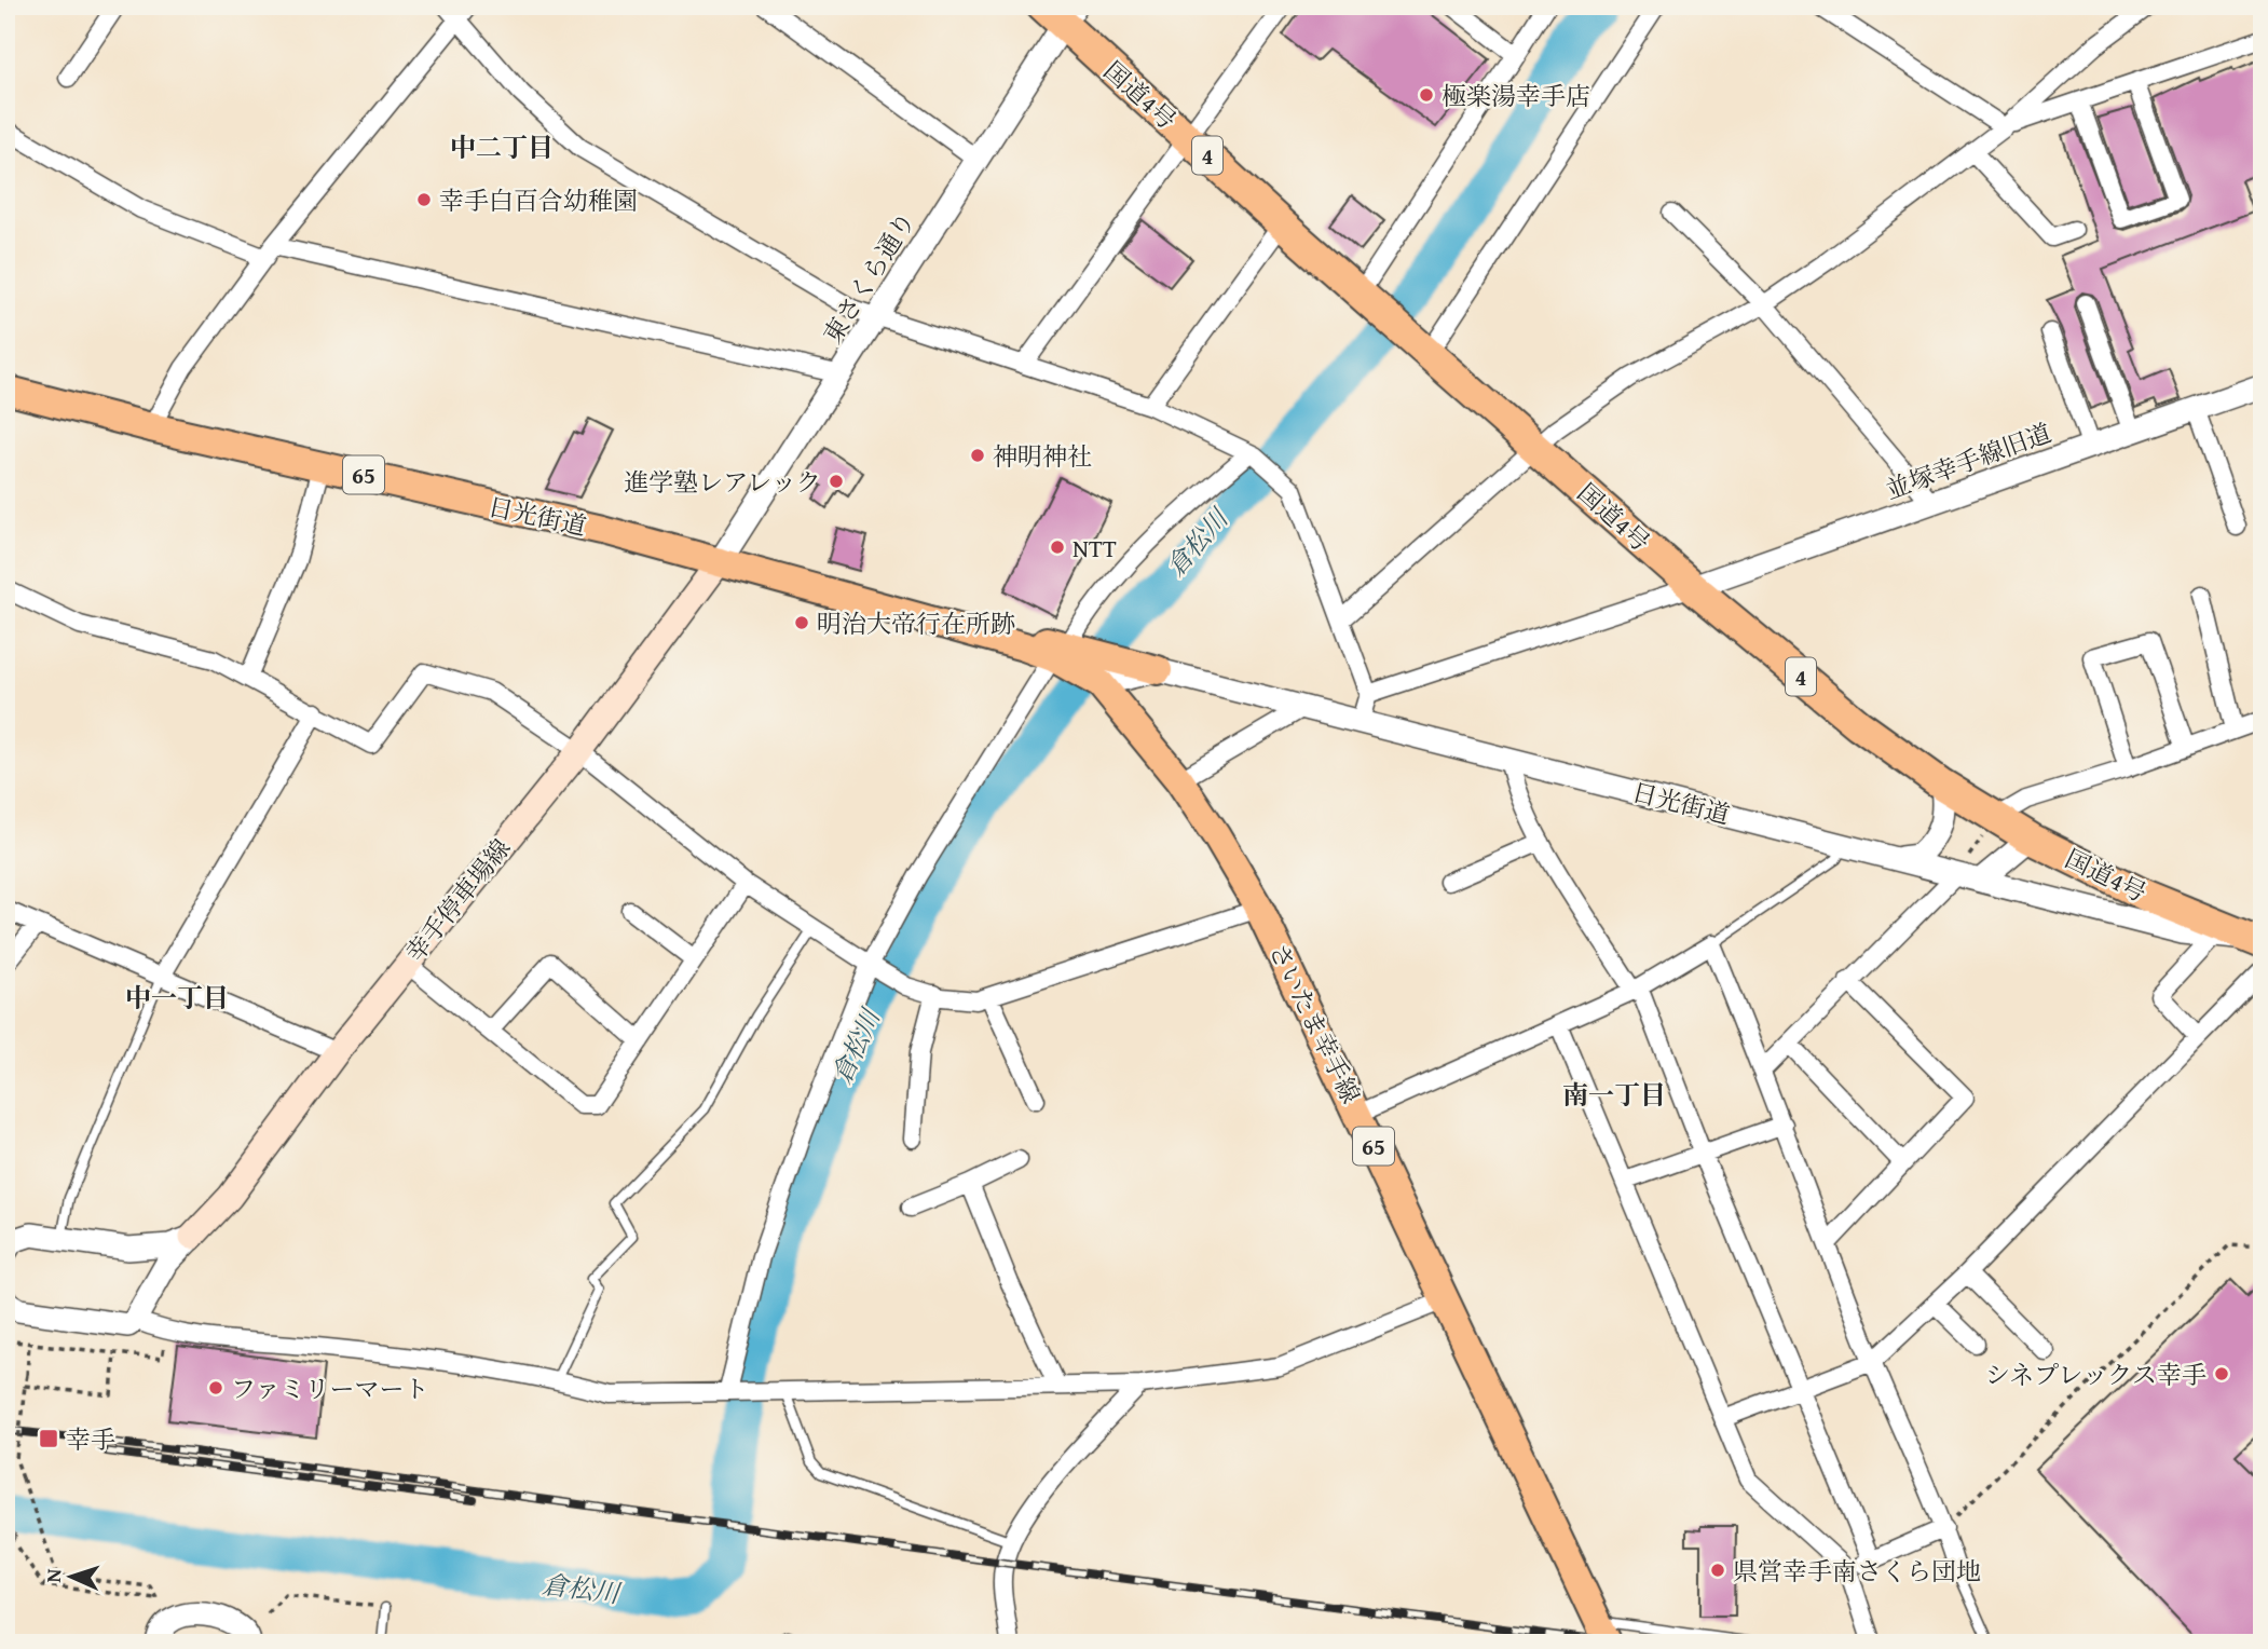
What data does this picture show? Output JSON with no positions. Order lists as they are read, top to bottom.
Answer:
{
  "streets": {
    "highway": ["国道4号", "4"],
    "main road": [
      "65",
      "日光街道",
      "幸手停車場線",
      "さいたま幸手線"
    ],
    "street": ["東さくら通り", "並塚幸手線旧道"]
  },
  "crossings": [
    ["国道4号", "東さくら通り"],
    ["国道4号", "並塚幸手線旧道"],
    ["国道4号", "日光街道"],
    ["東さくら通り", "日光街道"],
    ["東さくら通り", "幸手停車場線"],
    ["65", "日光街道"],
    ["65", "さいたま幸手線"],
    ["日光街道", "幸手停車場線"]
  ],
  "districts": ["中二丁目", "中一丁目", "南一丁目"],
  "water": ["倉松川"],
  "places": {
    "other": [
      "極楽湯幸手店",
      "幸手白百合幼稚園",
      "神明神社",
      "進学塾レアレック",
      "NTT",
      "明治大帝行在所跡",
      "シネプレックス幸手",
      "ファミリーマート",
      "県営幸手南さくら団地"
    ],
    "transit": ["幸手"]
  },
  "north": "left"
}
